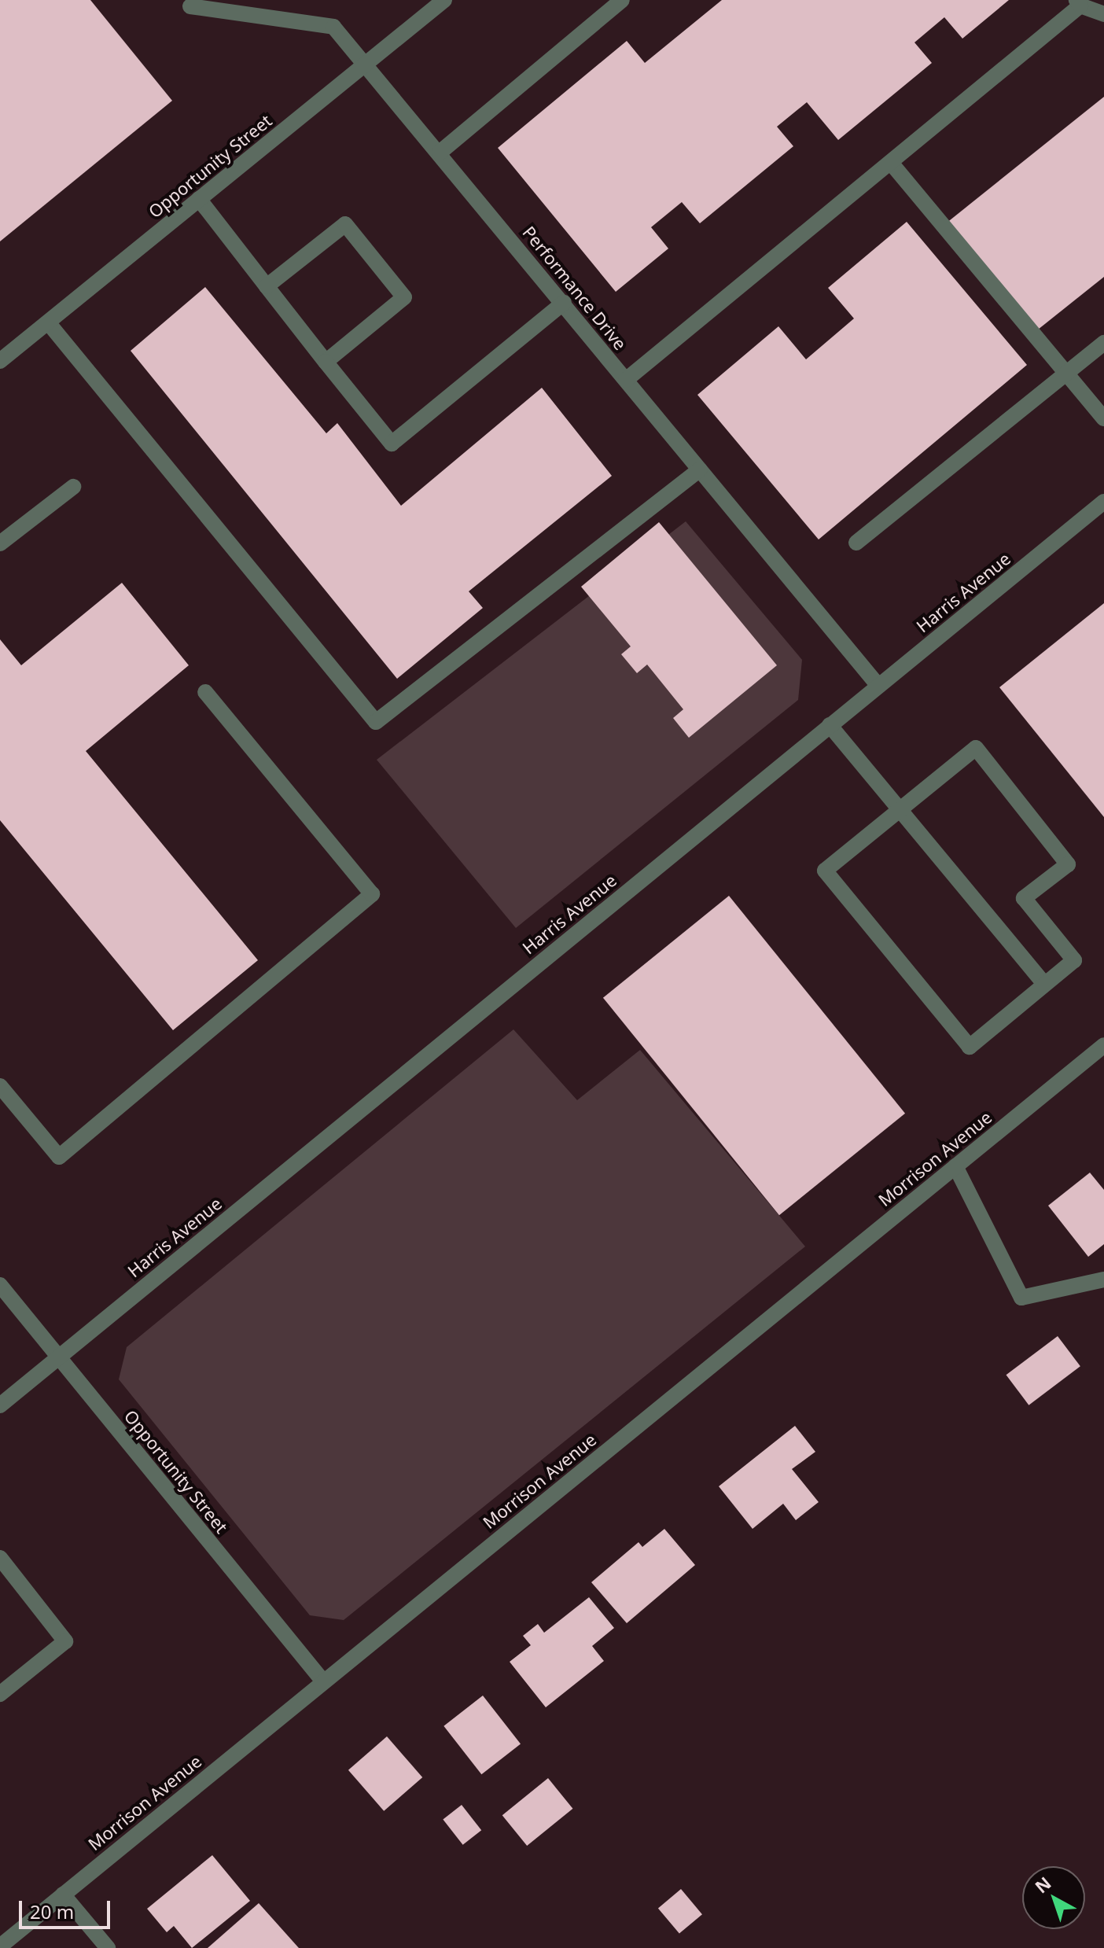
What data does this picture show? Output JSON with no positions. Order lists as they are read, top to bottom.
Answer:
{
  "streets": {
    "street": [
      "Opportunity Street",
      "Performance Drive",
      "Harris Avenue",
      "Morrison Avenue"
    ]
  },
  "crossings": [
    ["Opportunity Street", "Performance Drive"],
    ["Opportunity Street", "Harris Avenue"],
    ["Opportunity Street", "Morrison Avenue"],
    ["Performance Drive", "Harris Avenue"]
  ],
  "scale_bar": "20 m",
  "north": "top left"
}
